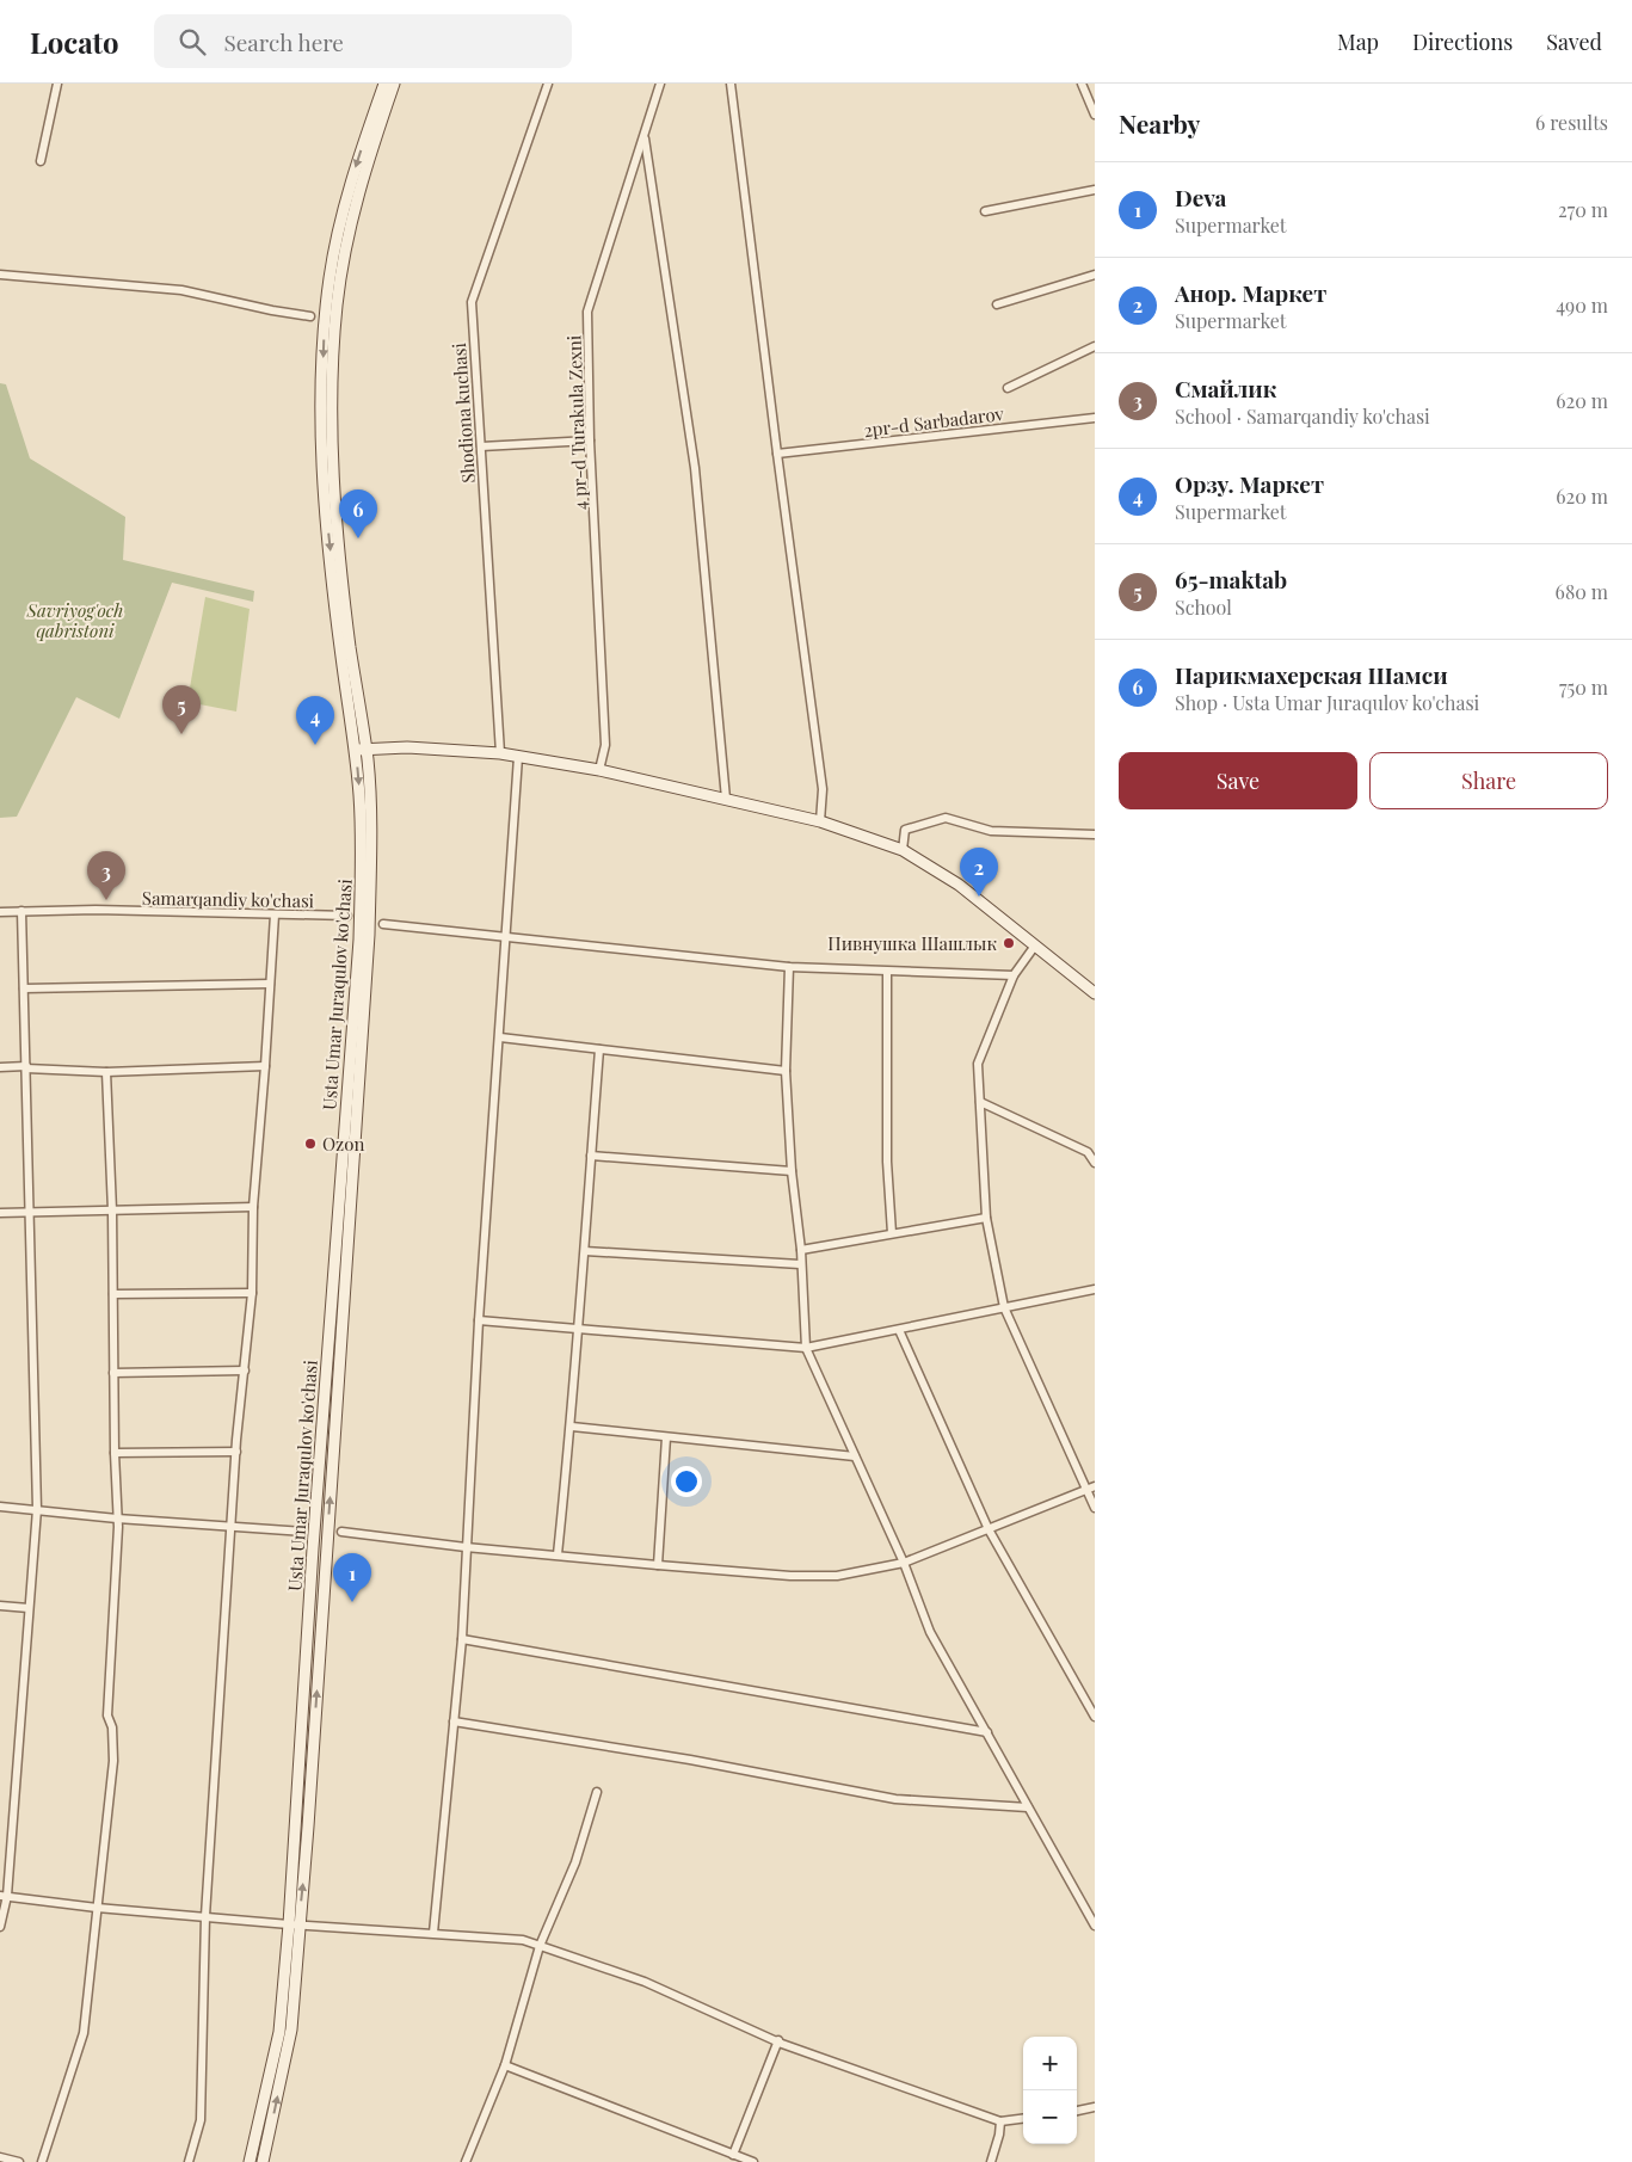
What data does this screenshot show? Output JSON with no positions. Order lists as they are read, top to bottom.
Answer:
{
  "streets": {
    "main road": ["Usta Umar Juraqulov ko'chasi"],
    "street": [
      "Shodiona kuchasi",
      "2pr-d Sarbadarov",
      "4 pr-d Turakula Zexni",
      "Samarqandiy ko'chasi"
    ]
  },
  "parks": ["Savriyog'och qabristoni"],
  "places": ["Пивнушка Шашлык", "Ozon"],
  "page": {
    "header": "Locato",
    "search": "Search here",
    "nav": ["Map", "Directions", "Saved"],
    "heading": ["Nearby", "6 results"],
    "list": [
      {
        "mark": "1",
        "name": "Deva",
        "note": "Supermarket",
        "value": "270 m"
      },
      {
        "mark": "2",
        "name": "Анор. Маркет",
        "note": "Supermarket",
        "value": "490 m"
      },
      {
        "mark": "3",
        "name": "Смайлик",
        "note": "School · Samarqandiy ko'chasi",
        "value": "620 m"
      },
      {
        "mark": "4",
        "name": "Орзу. Маркет",
        "note": "Supermarket",
        "value": "620 m"
      },
      {
        "mark": "5",
        "name": "65-maktab",
        "note": "School",
        "value": "680 m"
      },
      {
        "mark": "6",
        "name": "Парикмахерская Шамси",
        "note": "Shop · Usta Umar Juraqulov ko'chasi",
        "value": "750 m"
      }
    ],
    "pins": [
      "6",
      "5",
      "4",
      "2",
      "3",
      "1"
    ],
    "buttons": ["Save", "Share"],
    "map_buttons": ["+", "−"]
  }
}
